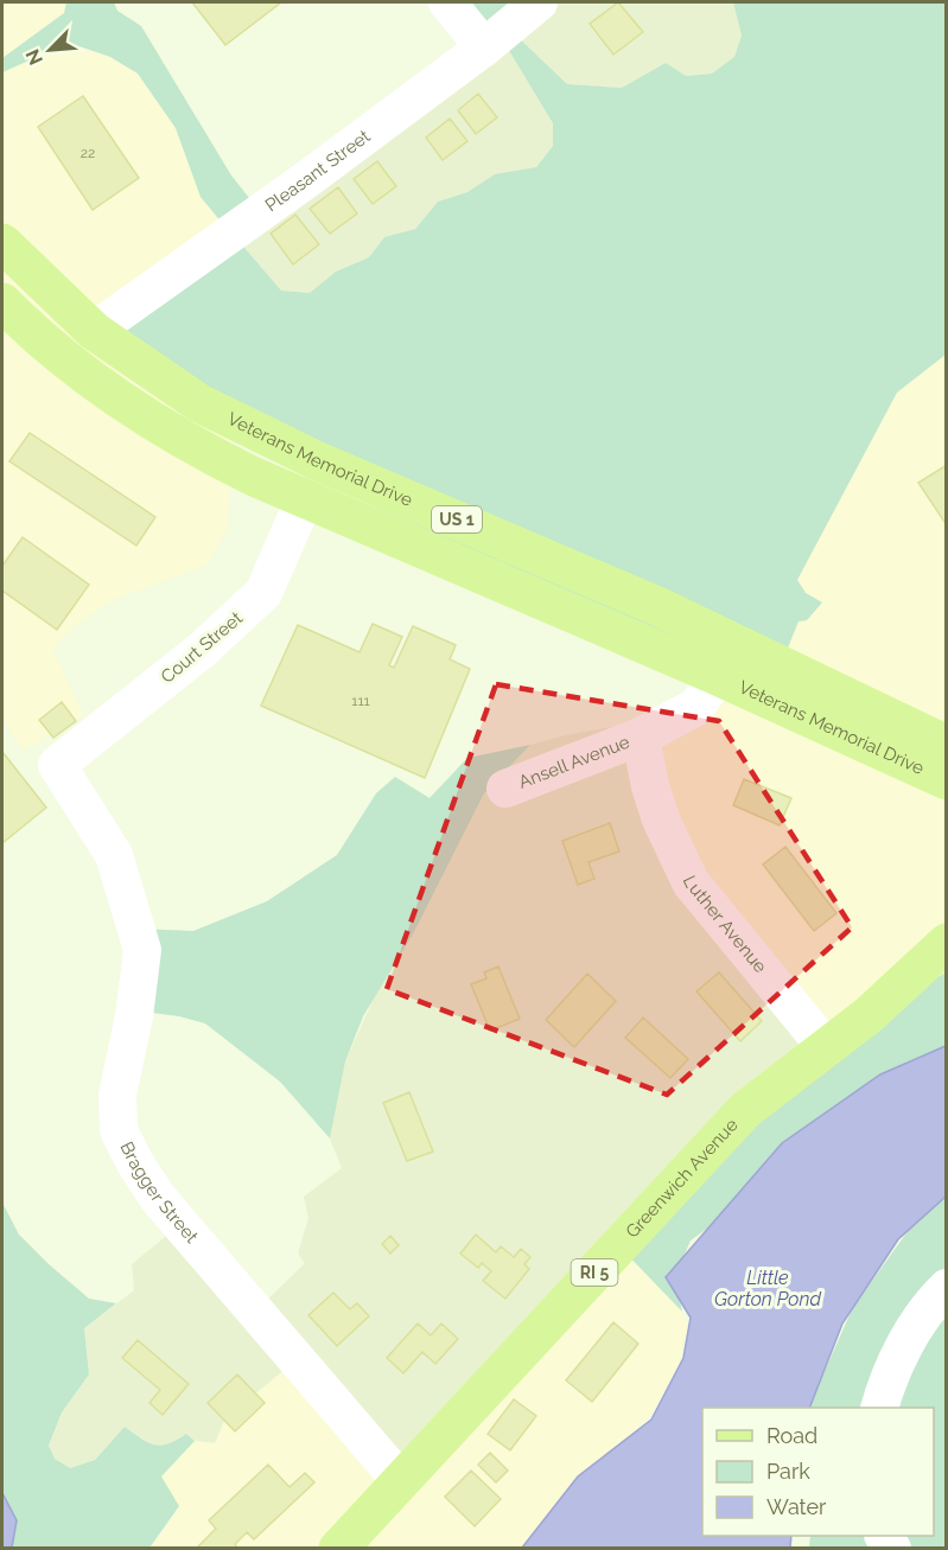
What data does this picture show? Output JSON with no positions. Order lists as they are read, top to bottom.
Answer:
{
  "streets": {
    "main road": [
      "Veterans Memorial Drive",
      "US 1",
      "Greenwich Avenue",
      "RI 5"
    ],
    "street": [
      "Pleasant Street",
      "Court Street",
      "Ansell Avenue",
      "Luther Avenue",
      "Bragger Street"
    ]
  },
  "crossings": [
    ["Pleasant Street", "Veterans Memorial Drive"],
    ["Veterans Memorial Drive", "Court Street"],
    ["Veterans Memorial Drive", "Ansell Avenue"],
    ["Court Street", "Bragger Street"],
    ["Ansell Avenue", "Luther Avenue"],
    ["Luther Avenue", "Greenwich Avenue"],
    ["Greenwich Avenue", "Bragger Street"]
  ],
  "water": ["Little Gorton Pond"],
  "house_numbers": ["22", "111"],
  "legend": ["Road", "Park", "Water"],
  "north": "bottom left"
}
